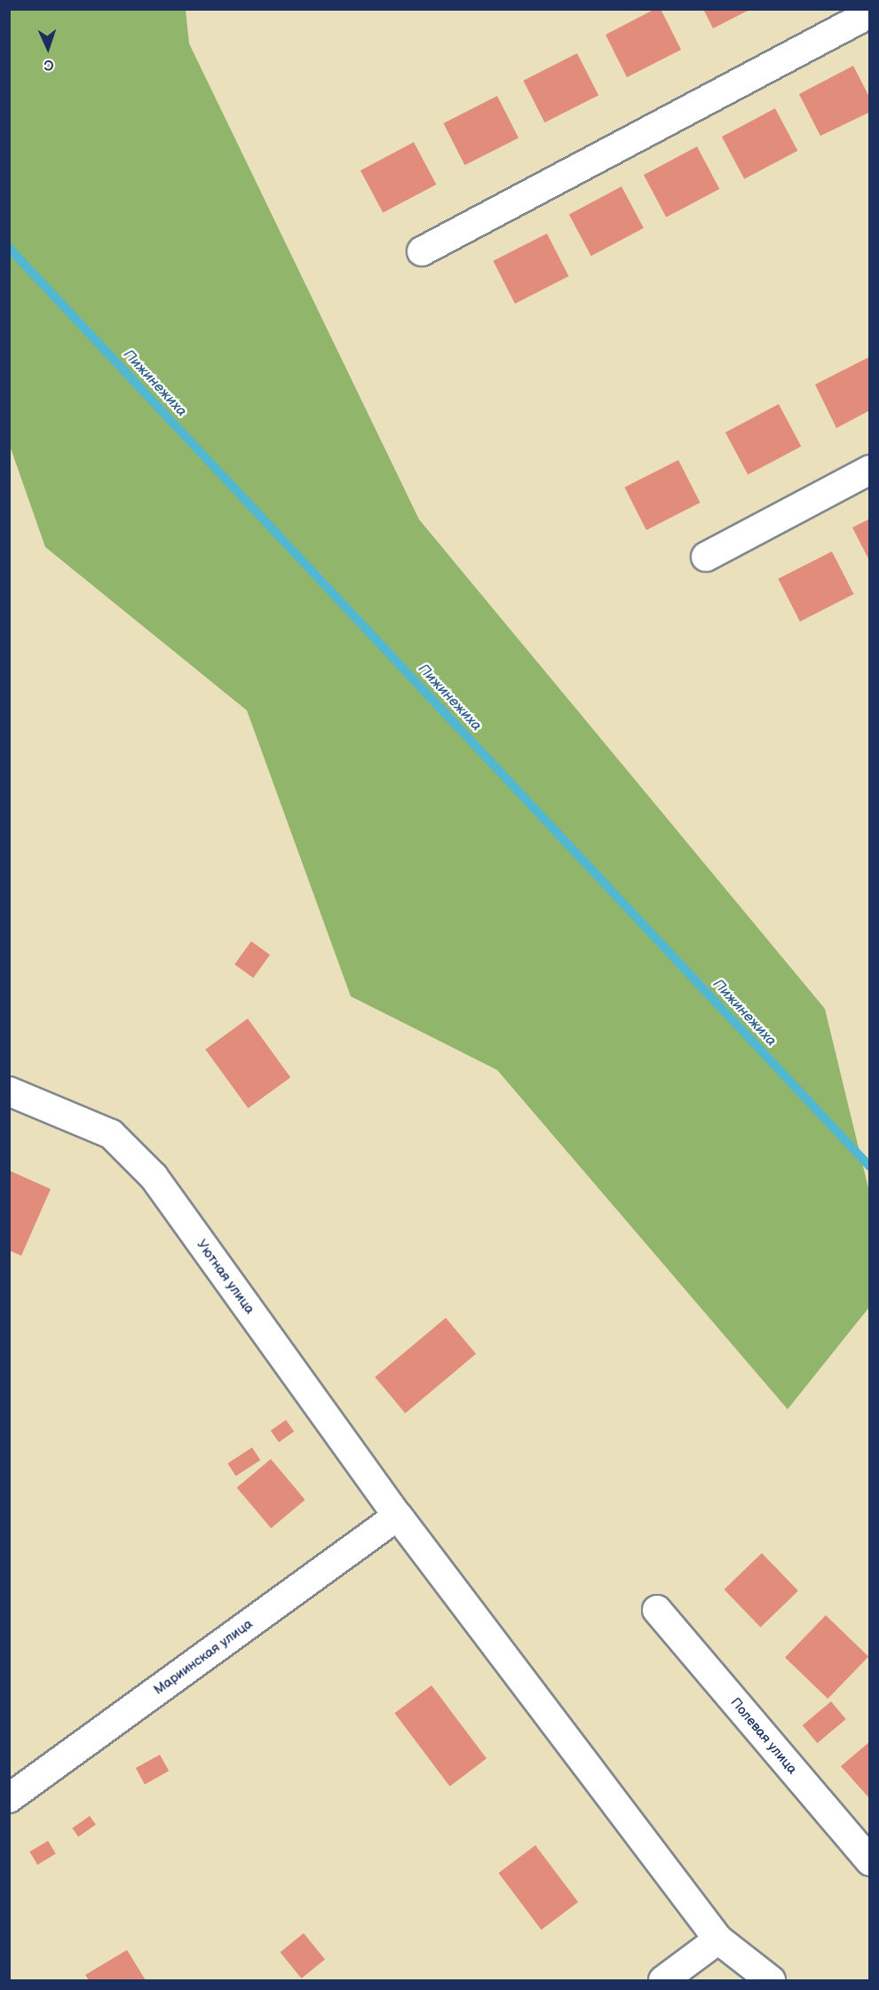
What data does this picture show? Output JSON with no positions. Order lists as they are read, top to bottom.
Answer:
{
  "streets": {
    "street": ["Уютная улица", "Мариинская улица", "Полевая улица"]
  },
  "crossings": [
    ["Уютная улица", "Мариинская улица"]
  ],
  "water": ["Пижинежиха"],
  "north": "bottom"
}
